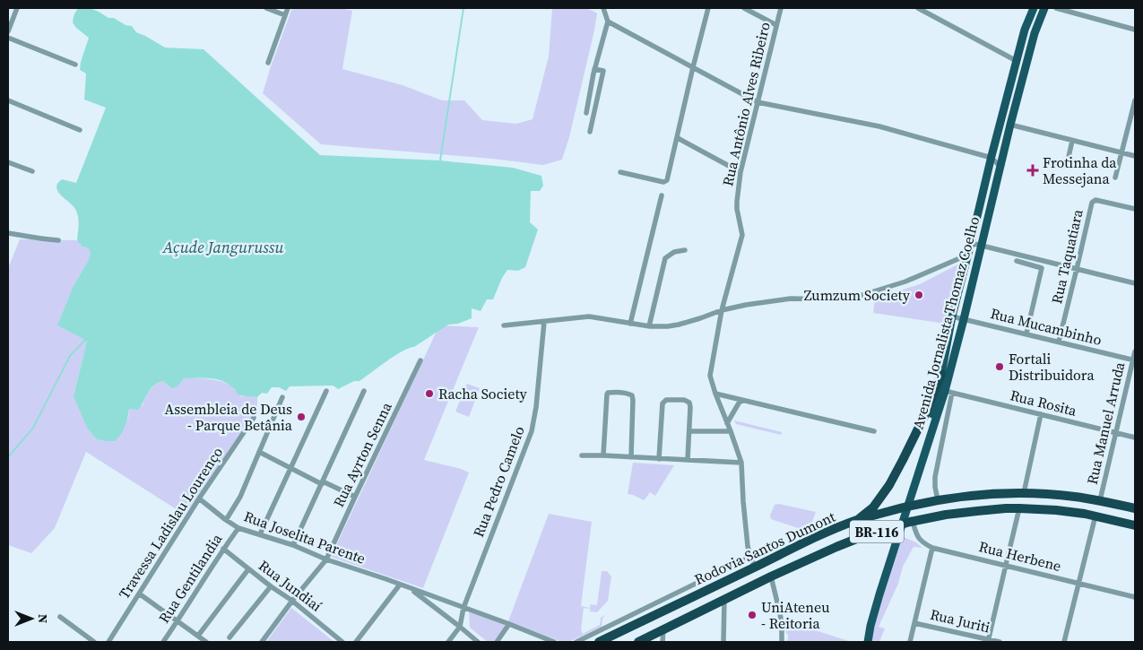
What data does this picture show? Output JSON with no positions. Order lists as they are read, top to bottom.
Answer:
{
  "streets": {
    "highway": ["BR-116", "Rodovia Santos Dumont"],
    "main road": ["Avenida Jornalista Thomaz Coelho"],
    "street": [
      "Rua Antônio Alves Ribeiro",
      "Rua Taquatiara",
      "Rua Mucambinho",
      "Rua Rosita",
      "Rua Manuel Arruda",
      "Rua Ayrton Senna",
      "Rua Pedro Camelo",
      "Travessa Ladislau Lourenço",
      "Rua Joselita Parente",
      "Rua Herbene",
      "Rua Gentilandia",
      "Rua Jundiaí",
      "Rua Juriti"
    ]
  },
  "crossings": [
    ["Rua Antônio Alves Ribeiro", "Rodovia Santos Dumont"],
    ["Rua Taquatiara", "Rua Mucambinho"],
    ["Avenida Jornalista Thomaz Coelho", "Rua Mucambinho"],
    ["Avenida Jornalista Thomaz Coelho", "Rua Rosita"],
    ["Rua Mucambinho", "Rua Manuel Arruda"],
    ["Rua Rosita", "Rua Manuel Arruda"],
    ["Rua Manuel Arruda", "Rodovia Santos Dumont"],
    ["Rua Ayrton Senna", "Rua Joselita Parente"],
    ["Rua Ayrton Senna", "Rua Jundiaí"],
    ["Rua Pedro Camelo", "Rua Joselita Parente"],
    ["Travessa Ladislau Lourenço", "Rua Joselita Parente"],
    ["Rua Joselita Parente", "Rua Gentilandia"],
    ["Rodovia Santos Dumont", "Rua Herbene"],
    ["Rua Gentilandia", "Rua Jundiaí"]
  ],
  "water": ["Açude Jangurussu"],
  "places": {
    "health": ["Frotinha da Messejana"],
    "other": [
      "Zumzum Society",
      "Fortali Distribuidora",
      "Racha Society",
      "Assembleia de Deus - Parque Betânia",
      "UniAteneu - Reitoria"
    ]
  },
  "north": "right"
}
